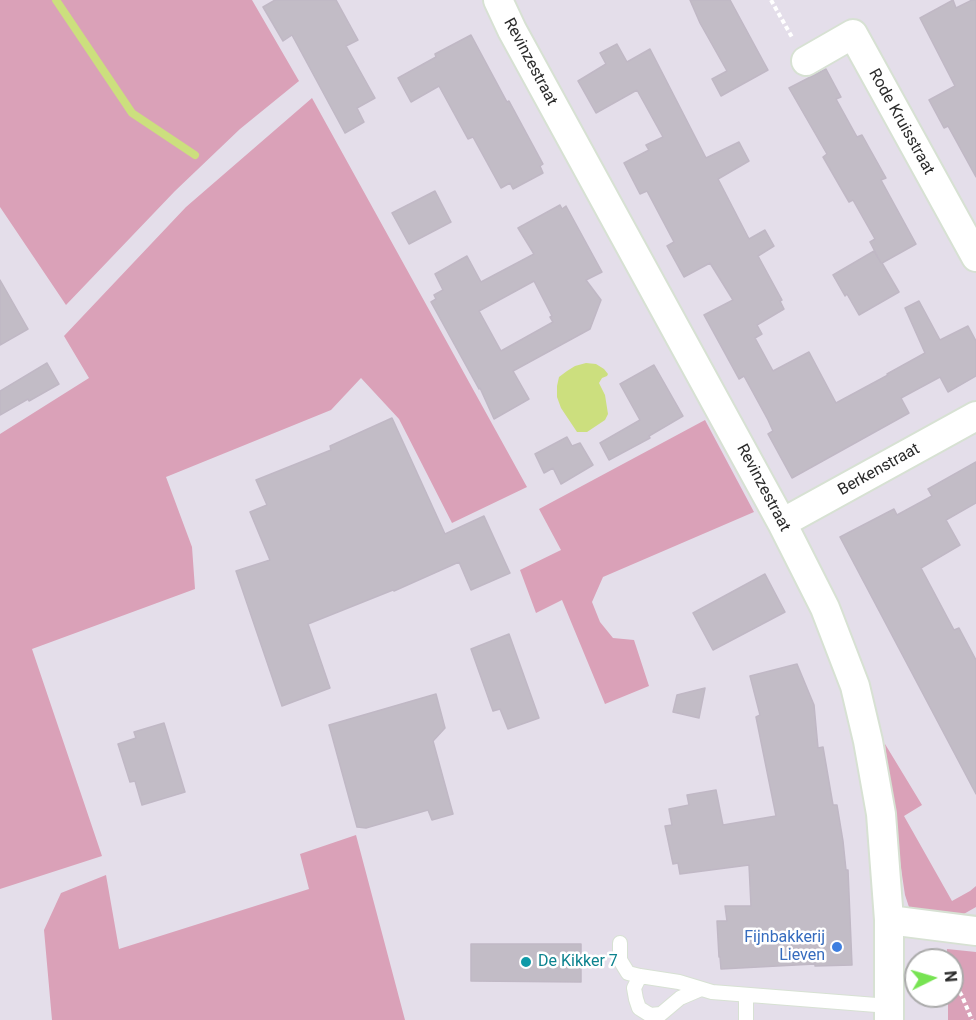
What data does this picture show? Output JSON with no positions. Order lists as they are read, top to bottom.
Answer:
{
  "streets": {
    "street": ["Revinzestraat", "Rode Kruisstraat", "Berkenstraat"]
  },
  "crossings": [
    ["Revinzestraat", "Berkenstraat"]
  ],
  "places": ["Fijnbakkerij Lieven", "De Kikker 7"],
  "north": "right"
}
